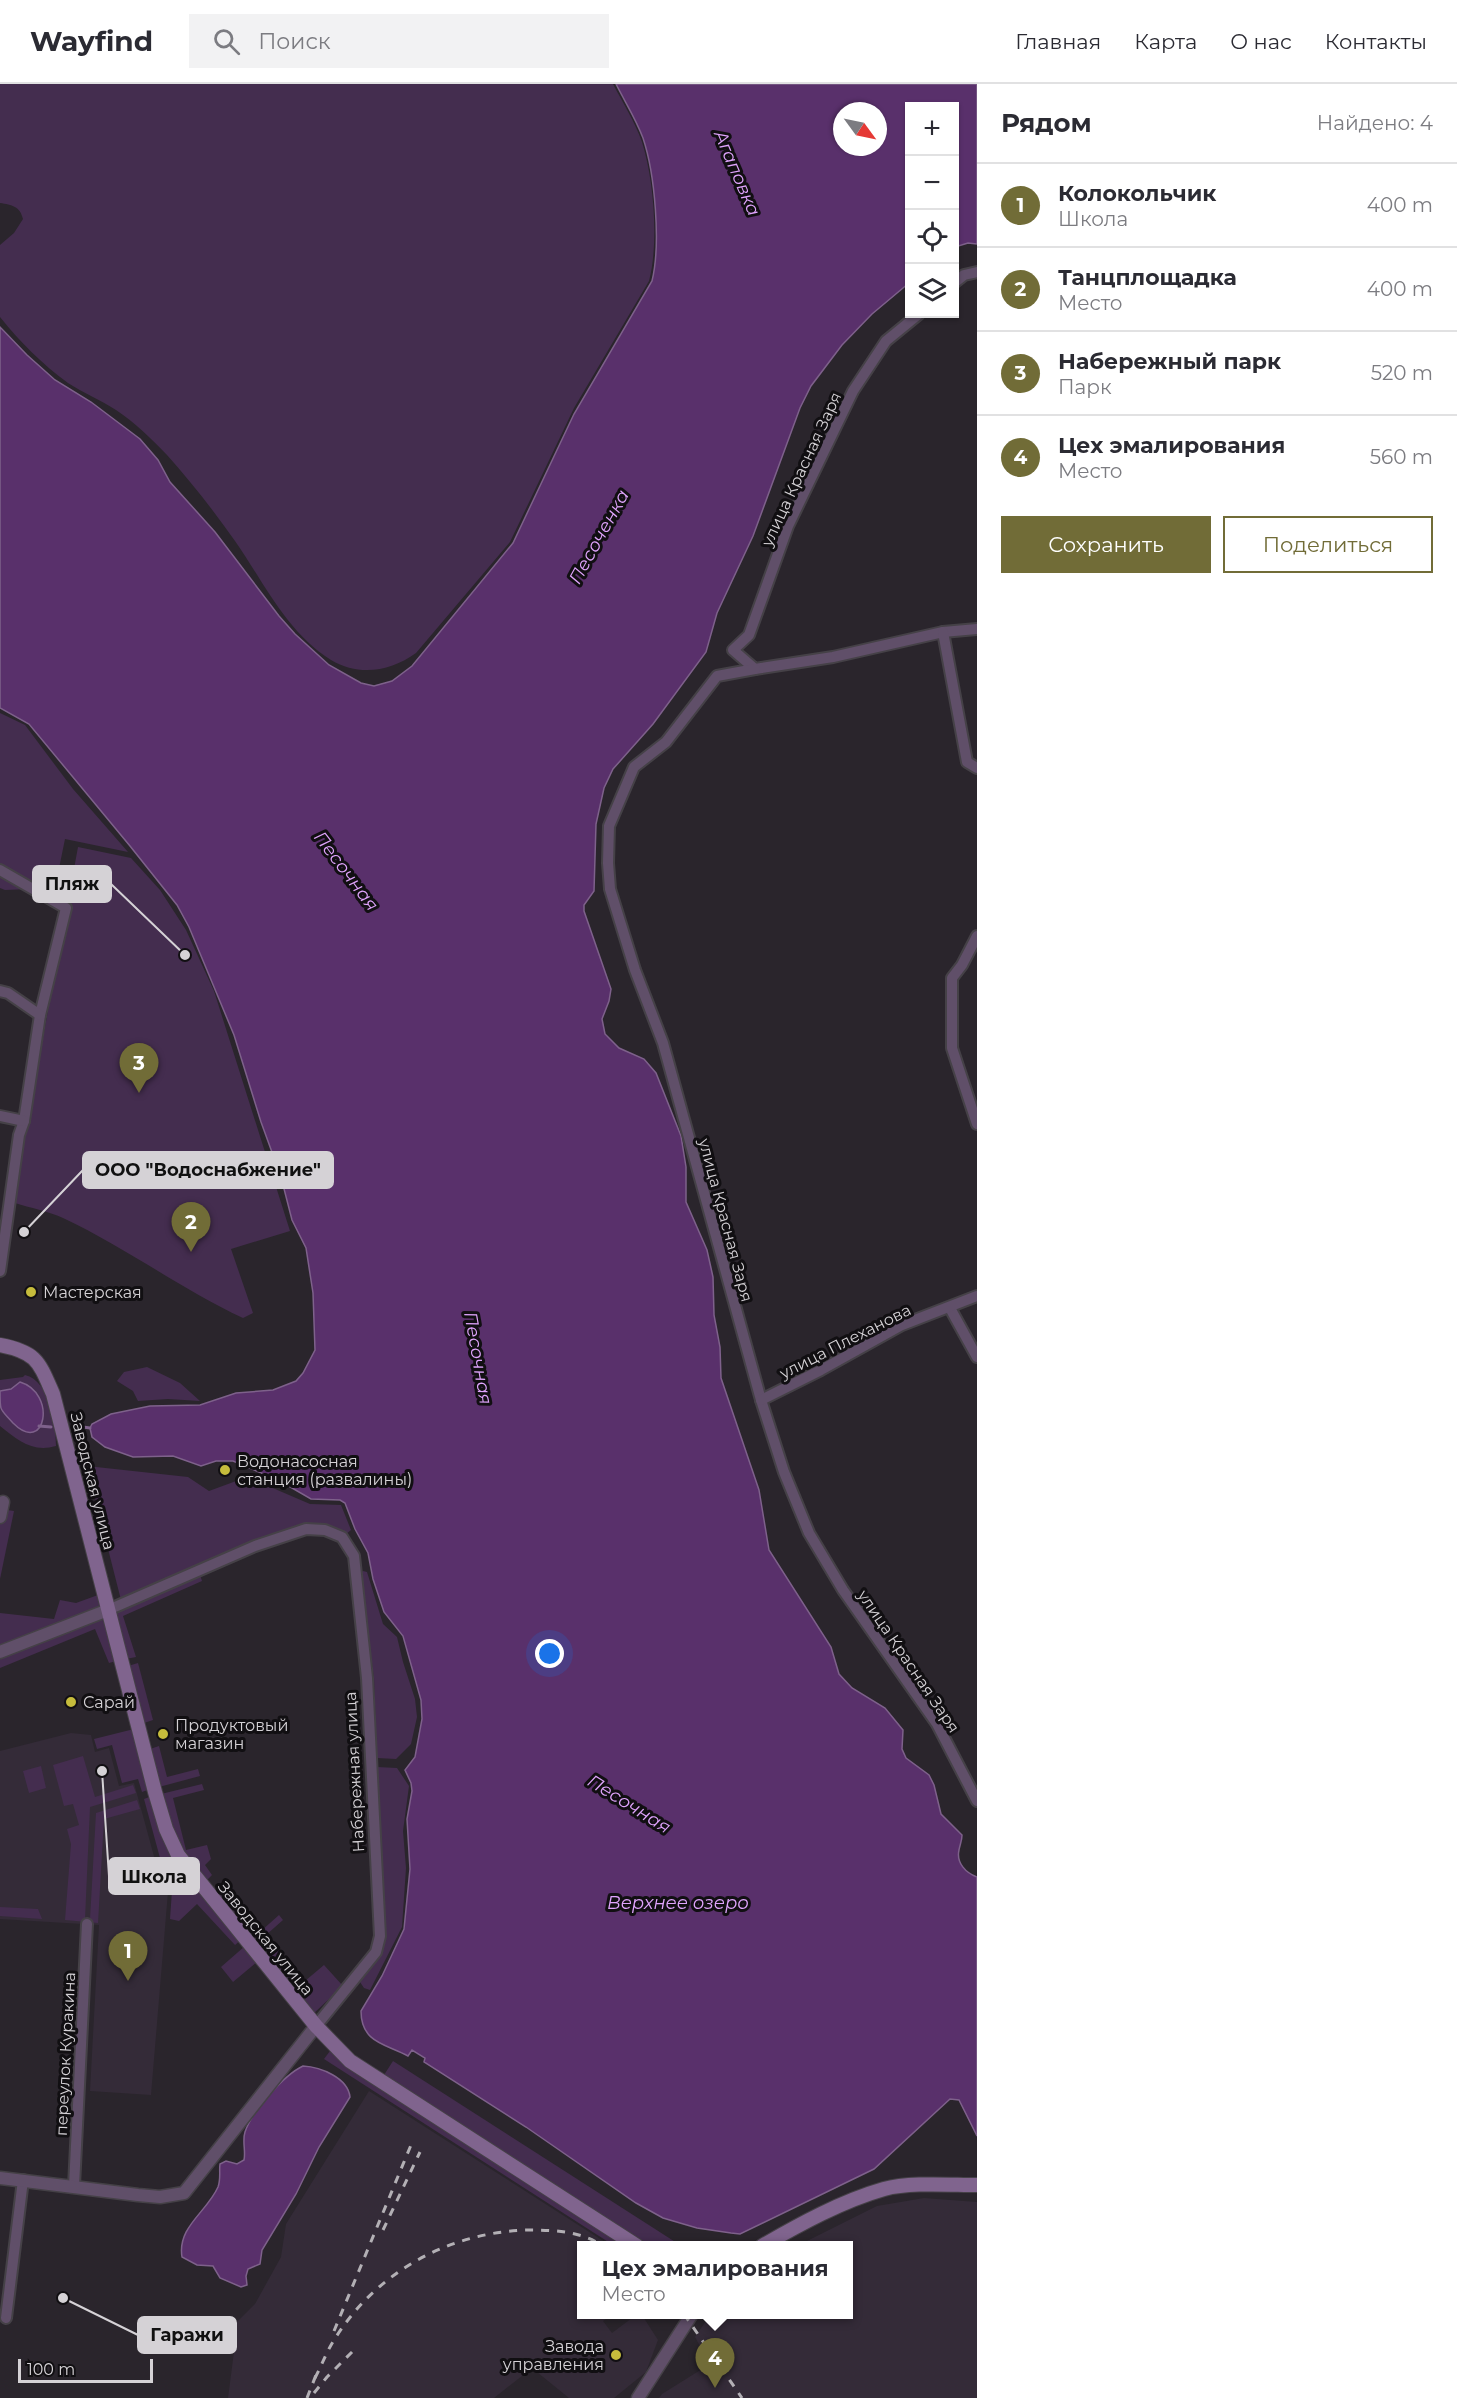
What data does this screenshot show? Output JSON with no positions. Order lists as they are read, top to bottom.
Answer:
{
  "streets": {
    "main road": ["Заводская улица"],
    "street": [
      "улица Красная Заря",
      "улица Плеханова",
      "Набережная улица",
      "переулок Куракина"
    ]
  },
  "crossings": [
    ["улица Красная Заря", "улица Плеханова"],
    ["Заводская улица", "Набережная улица"],
    ["Набережная улица", "переулок Куракина"]
  ],
  "water": [
    "Агаповка",
    "Песоченка",
    "Песочная",
    "Верхнее озеро"
  ],
  "places": [
    "Пляж",
    "ООО \"Водоснабжение\"",
    "Мастерская",
    "Водонасосная станция (развалины)",
    "Сарай",
    "Продуктовый магазин",
    "Школа",
    "Гаражи",
    "Завода управления"
  ],
  "scale_bar": "100 m",
  "north": "bottom right",
  "page": {
    "header": "Wayfind",
    "search": "Поиск",
    "nav": [
      "Главная",
      "Карта",
      "О нас",
      "Контакты"
    ],
    "heading": ["Рядом", "Найдено: 4"],
    "map_buttons": ["+", "−"],
    "list": [
      {
        "mark": "1",
        "name": "Колокольчик",
        "note": "Школа",
        "value": "400 m"
      },
      {
        "mark": "2",
        "name": "Танцплощадка",
        "note": "Место",
        "value": "400 m"
      },
      {
        "mark": "3",
        "name": "Набережный парк",
        "note": "Парк",
        "value": "520 m"
      },
      {
        "mark": "4",
        "name": "Цех эмалирования",
        "note": "Место",
        "value": "560 m"
      }
    ],
    "buttons": ["Сохранить", "Поделиться"],
    "pins": [
      "3",
      "2",
      "1",
      "4"
    ],
    "popup": ["Цех эмалирования", "Место"],
    "scale": "100 m"
  }
}
